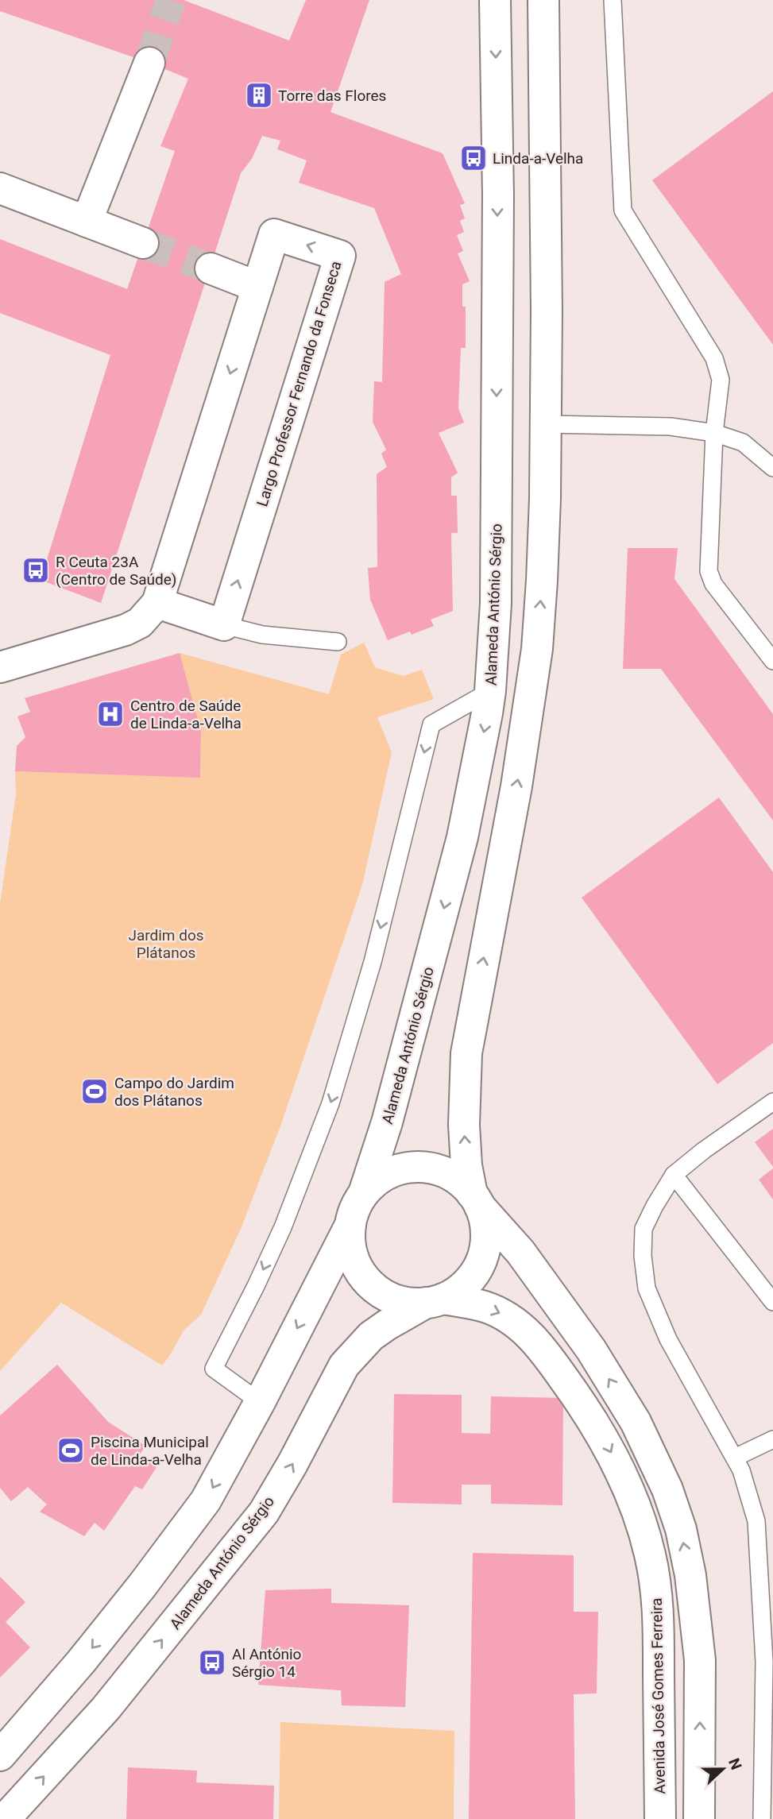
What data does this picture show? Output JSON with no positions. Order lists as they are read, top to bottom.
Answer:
{
  "streets": {
    "street": ["Largo Professor Fernando da Fonseca", "Alameda António Sérgio", "Avenida José Gomes Ferreira"]
  },
  "crossings": [
    ["Alameda António Sérgio", "Avenida José Gomes Ferreira"]
  ],
  "parks": ["Jardim dos Plátanos"],
  "places": {
    "building": ["Torre das Flores"],
    "bus stop": ["Linda-a-Velha", "R Ceuta 23A (Centro de Saúde)", "Al António Sérgio 14"],
    "hospital": ["Centro de Saúde de Linda-a-Velha"],
    "sports": ["Campo do Jardim dos Plátanos", "Piscina Municipal de Linda-a-Velha"]
  },
  "north": "right"
}
